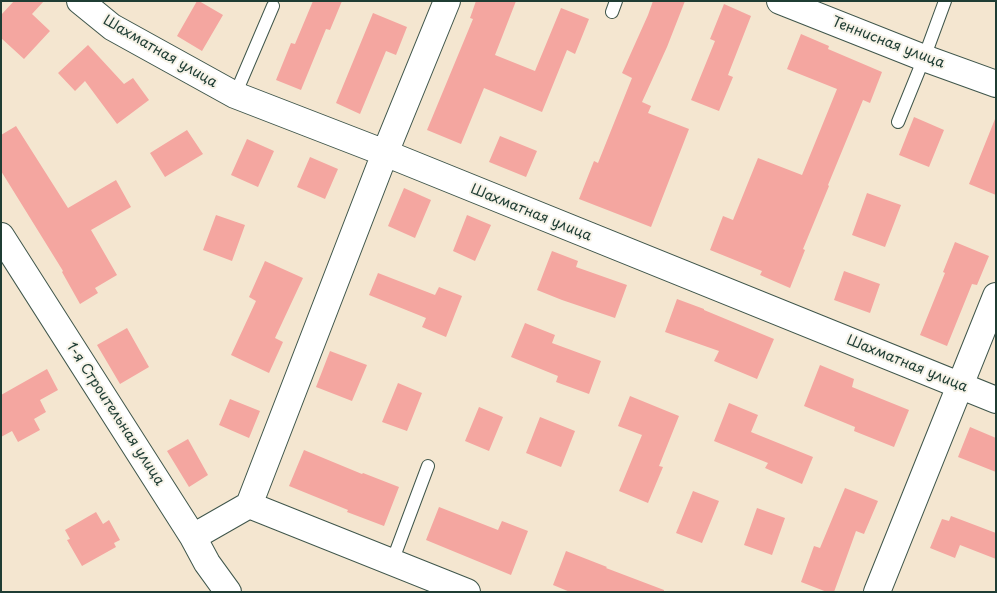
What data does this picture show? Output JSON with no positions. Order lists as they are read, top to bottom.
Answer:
{
  "streets": {
    "street": ["Теннисная улица", "Шахматная улица", "1-я Строительная улица"]
  }
}
